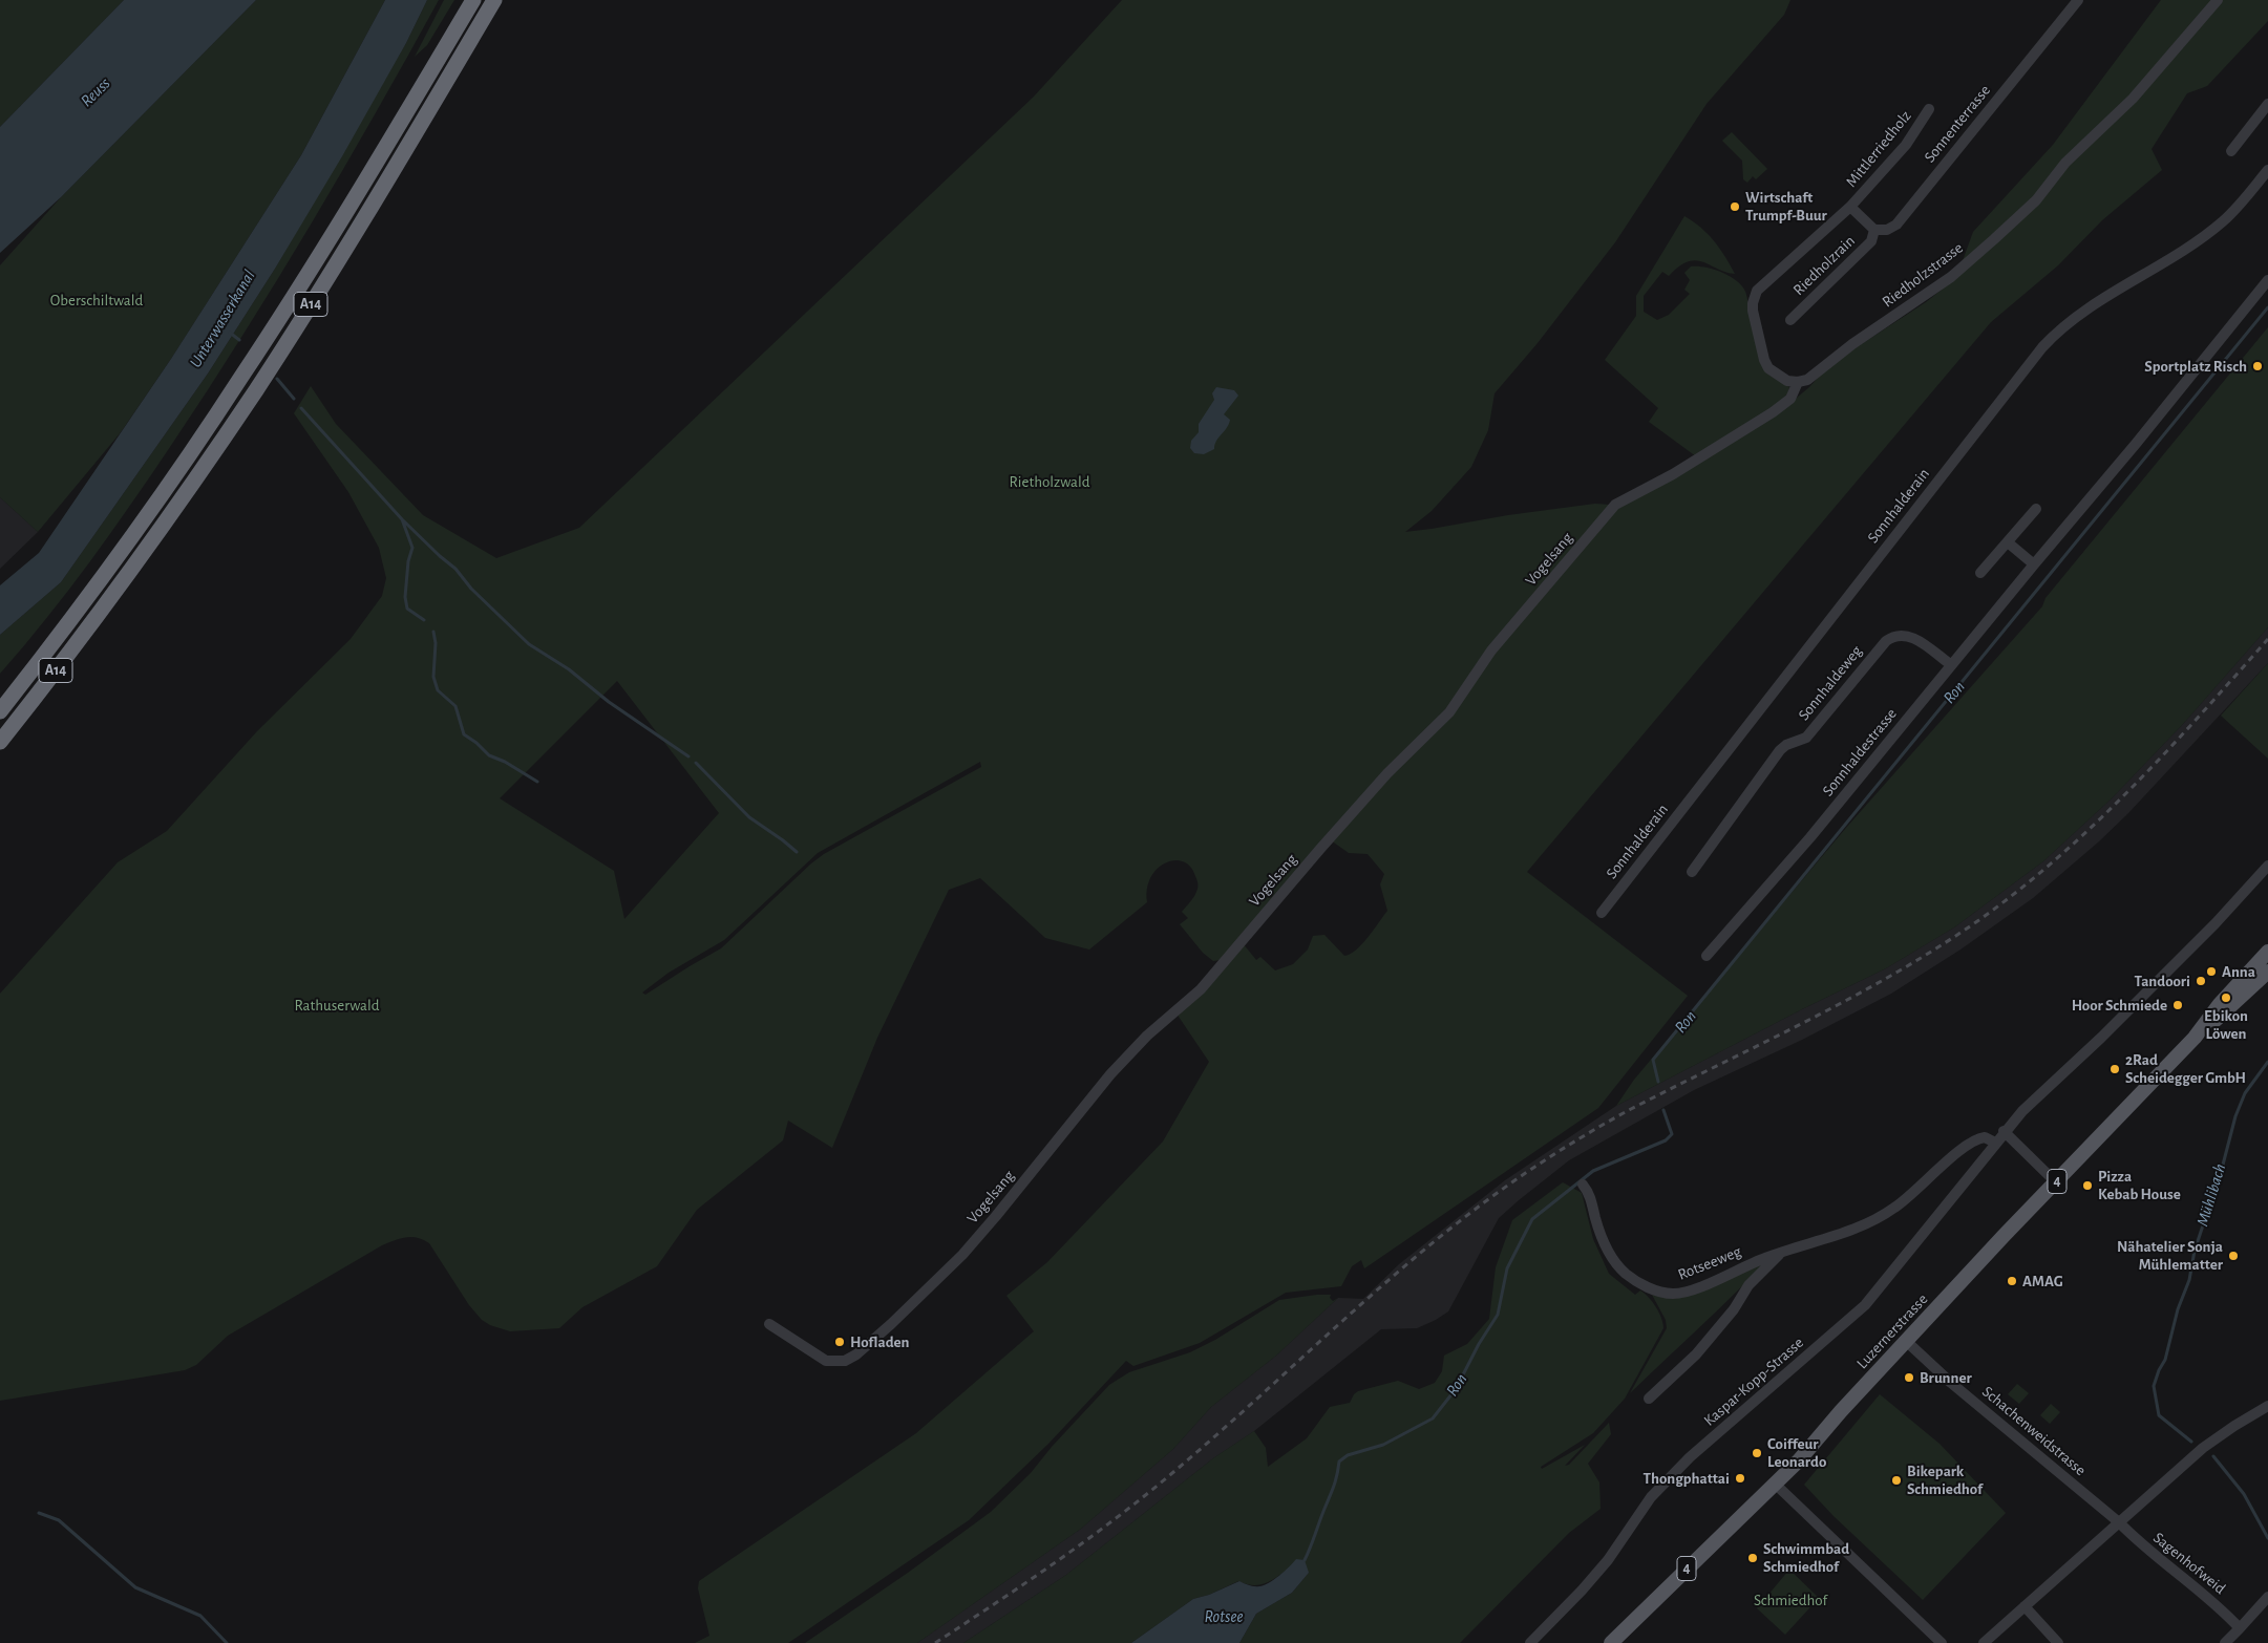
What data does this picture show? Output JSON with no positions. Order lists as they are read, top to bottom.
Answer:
{
  "streets": {
    "highway": ["A14"],
    "main road": ["4", "Luzernerstrasse"],
    "street": [
      "Sonnenterrasse",
      "Mittlerriedholz",
      "Riedholzrain",
      "Riedholzstrasse",
      "Sonnhalderain",
      "Vogelsang",
      "Sonnhaldeweg",
      "Sonnhaldestrasse",
      "Rotseeweg",
      "Kaspar-Kopp-Strasse",
      "Schachenweidstrasse",
      "Sagenhofweid"
    ]
  },
  "crossings": [
    ["Sonnenterrasse", "Riedholzrain"],
    ["Riedholzstrasse", "Vogelsang"],
    ["Sonnhaldeweg", "Sonnhaldestrasse"],
    ["4", "Luzernerstrasse"],
    ["Rotseeweg", "Kaspar-Kopp-Strasse"],
    ["Luzernerstrasse", "Schachenweidstrasse"],
    ["Schachenweidstrasse", "Sagenhofweid"]
  ],
  "water": [
    "Reuss",
    "Unterwasserkanal",
    "Ron",
    "Mühlibach",
    "Rotsee"
  ],
  "parks": [
    "Oberschiltwald",
    "Rietholzwald",
    "Rathuserwald",
    "Schmiedhof"
  ],
  "places": [
    "Wirtschaft Trumpf-Buur",
    "Sportplatz Risch",
    "Anna",
    "Tandoori",
    "Ebikon Löwen",
    "Hoor Schmiede",
    "2Rad Scheidegger GmbH",
    "Pizza Kebab House",
    "Nähatelier Sonja Mühlematter",
    "AMAG",
    "Hofladen",
    "Brunner",
    "Coiffeur Leonardo",
    "Thongphattai",
    "Bikepark Schmiedhof",
    "Schwimmbad Schmiedhof"
  ]
}
